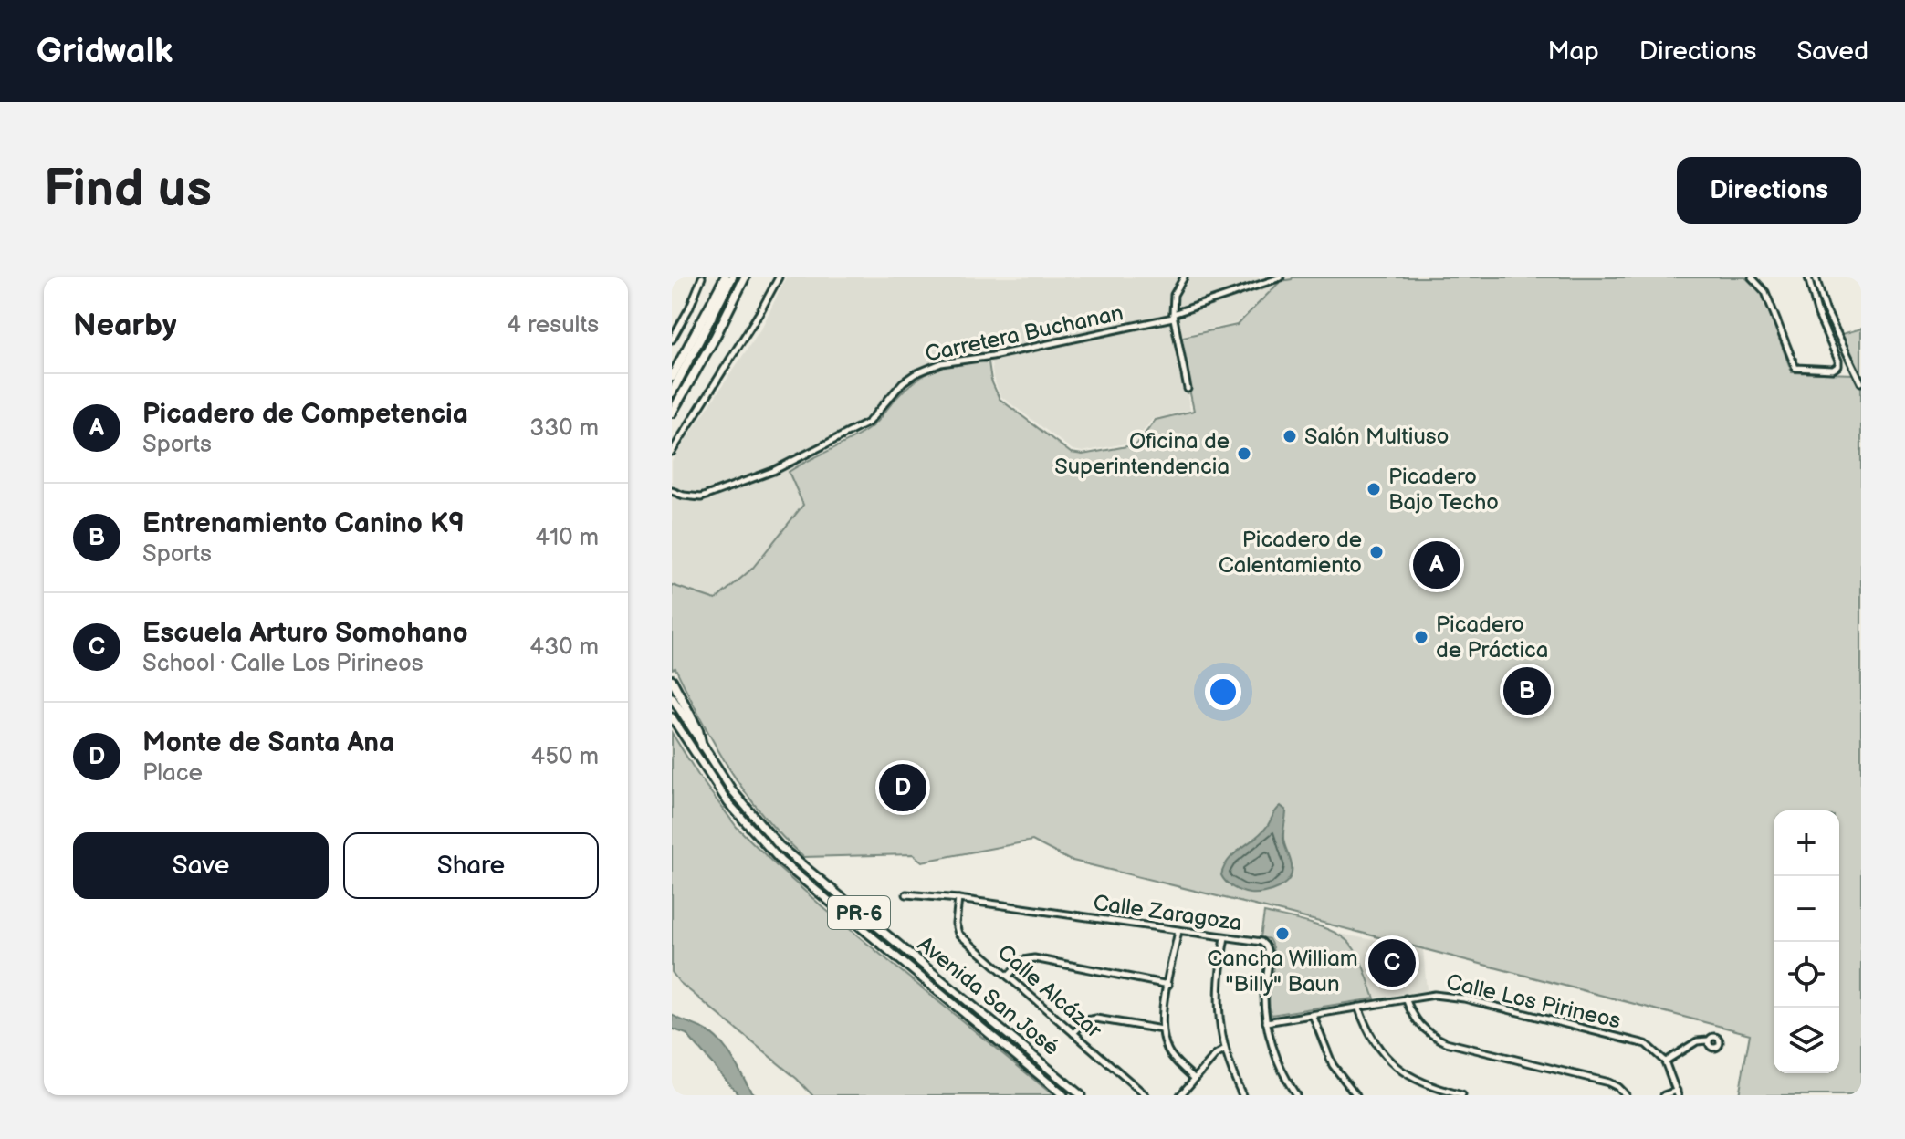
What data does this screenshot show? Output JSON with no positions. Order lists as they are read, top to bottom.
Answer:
{
  "streets": {
    "main road": ["PR-6", "Avenida San José"],
    "street": [
      "Carretera Buchanan",
      "Calle Zaragoza",
      "Calle Alcázar",
      "Calle Los Pirineos"
    ]
  },
  "crossings": [
    ["Calle Zaragoza", "Calle Alcázar"],
    ["Calle Zaragoza", "Calle Los Pirineos"]
  ],
  "places": [
    "Salón Multiuso",
    "Oficina de Superintendencia",
    "Picadero Bajo Techo",
    "Picadero de Calentamiento",
    "Picadero de Práctica",
    "Cancha William \"Billy\" Baun"
  ],
  "page": {
    "header": "Gridwalk",
    "nav": ["Map", "Directions", "Saved"],
    "buttons": [
      "Directions",
      ["Save", "Share"]
    ],
    "title": "Find us",
    "heading": ["Nearby", "4 results"],
    "list": [
      {
        "mark": "A",
        "name": "Picadero de Competencia",
        "note": "Sports",
        "value": "330 m"
      },
      {
        "mark": "B",
        "name": "Entrenamiento Canino K9",
        "note": "Sports",
        "value": "410 m"
      },
      {
        "mark": "C",
        "name": "Escuela Arturo Somohano",
        "note": "School · Calle Los Pirineos",
        "value": "430 m"
      },
      {
        "mark": "D",
        "name": "Monte de Santa Ana",
        "note": "Place",
        "value": "450 m"
      }
    ],
    "pins": [
      "A",
      "B",
      "D",
      "C"
    ],
    "map_buttons": ["+", "−"]
  }
}
